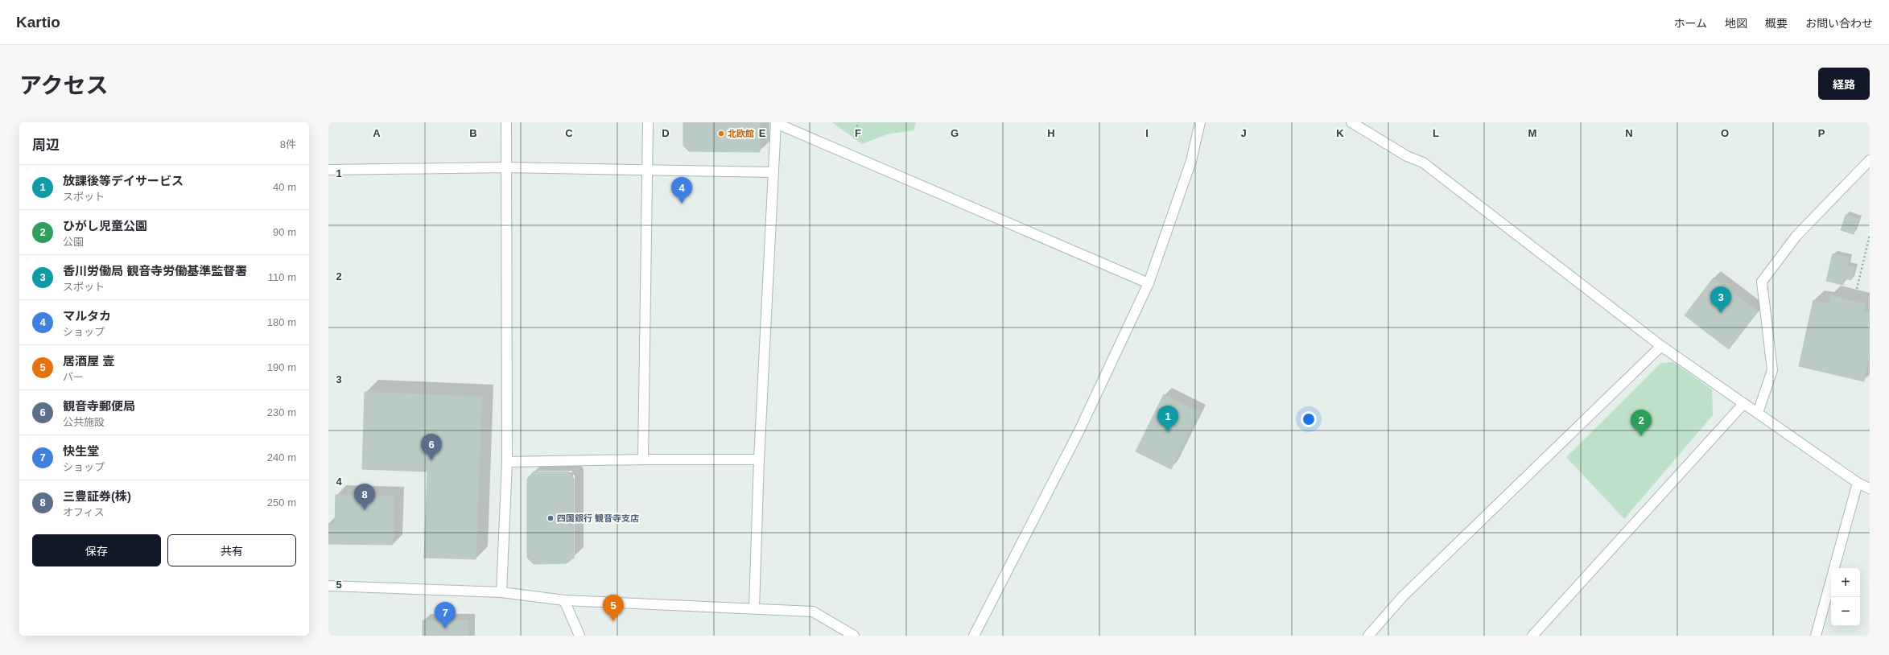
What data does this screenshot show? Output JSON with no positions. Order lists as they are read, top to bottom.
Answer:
{
  "places": ["北欧館", "四国銀行 観音寺支店"],
  "page": {
    "header": "Kartio",
    "nav": [
      "ホーム",
      "地図",
      "概要",
      "お問い合わせ"
    ],
    "title": "アクセス",
    "buttons": [
      "経路",
      ["保存", "共有"]
    ],
    "heading": ["周辺", "8件"],
    "list": [
      {
        "mark": "1",
        "name": "放課後等デイサービス",
        "note": "スポット",
        "value": "40 m"
      },
      {
        "mark": "2",
        "name": "ひがし児童公園",
        "note": "公園",
        "value": "90 m"
      },
      {
        "mark": "3",
        "name": "香川労働局 観音寺労働基準監督署",
        "note": "スポット",
        "value": "110 m"
      },
      {
        "mark": "4",
        "name": "マルタカ",
        "note": "ショップ",
        "value": "180 m"
      },
      {
        "mark": "5",
        "name": "居酒屋 壹",
        "note": "バー",
        "value": "190 m"
      },
      {
        "mark": "6",
        "name": "観音寺郵便局",
        "note": "公共施設",
        "value": "230 m"
      },
      {
        "mark": "7",
        "name": "快生堂",
        "note": "ショップ",
        "value": "240 m"
      },
      {
        "mark": "8",
        "name": "三豊証券(株)",
        "note": "オフィス",
        "value": "250 m"
      }
    ],
    "pins": [
      "4",
      "3",
      "1",
      "2",
      "6",
      "8",
      "5",
      "7"
    ],
    "map_buttons": ["+", "−"]
  },
  "grid": {
    "columns": [
      "A",
      "B",
      "C",
      "D",
      "E",
      "F",
      "G",
      "H",
      "I",
      "J",
      "K",
      "L",
      "M",
      "N",
      "O",
      "P"
    ],
    "rows": [
      "1",
      "2",
      "3",
      "4",
      "5"
    ]
  }
}
